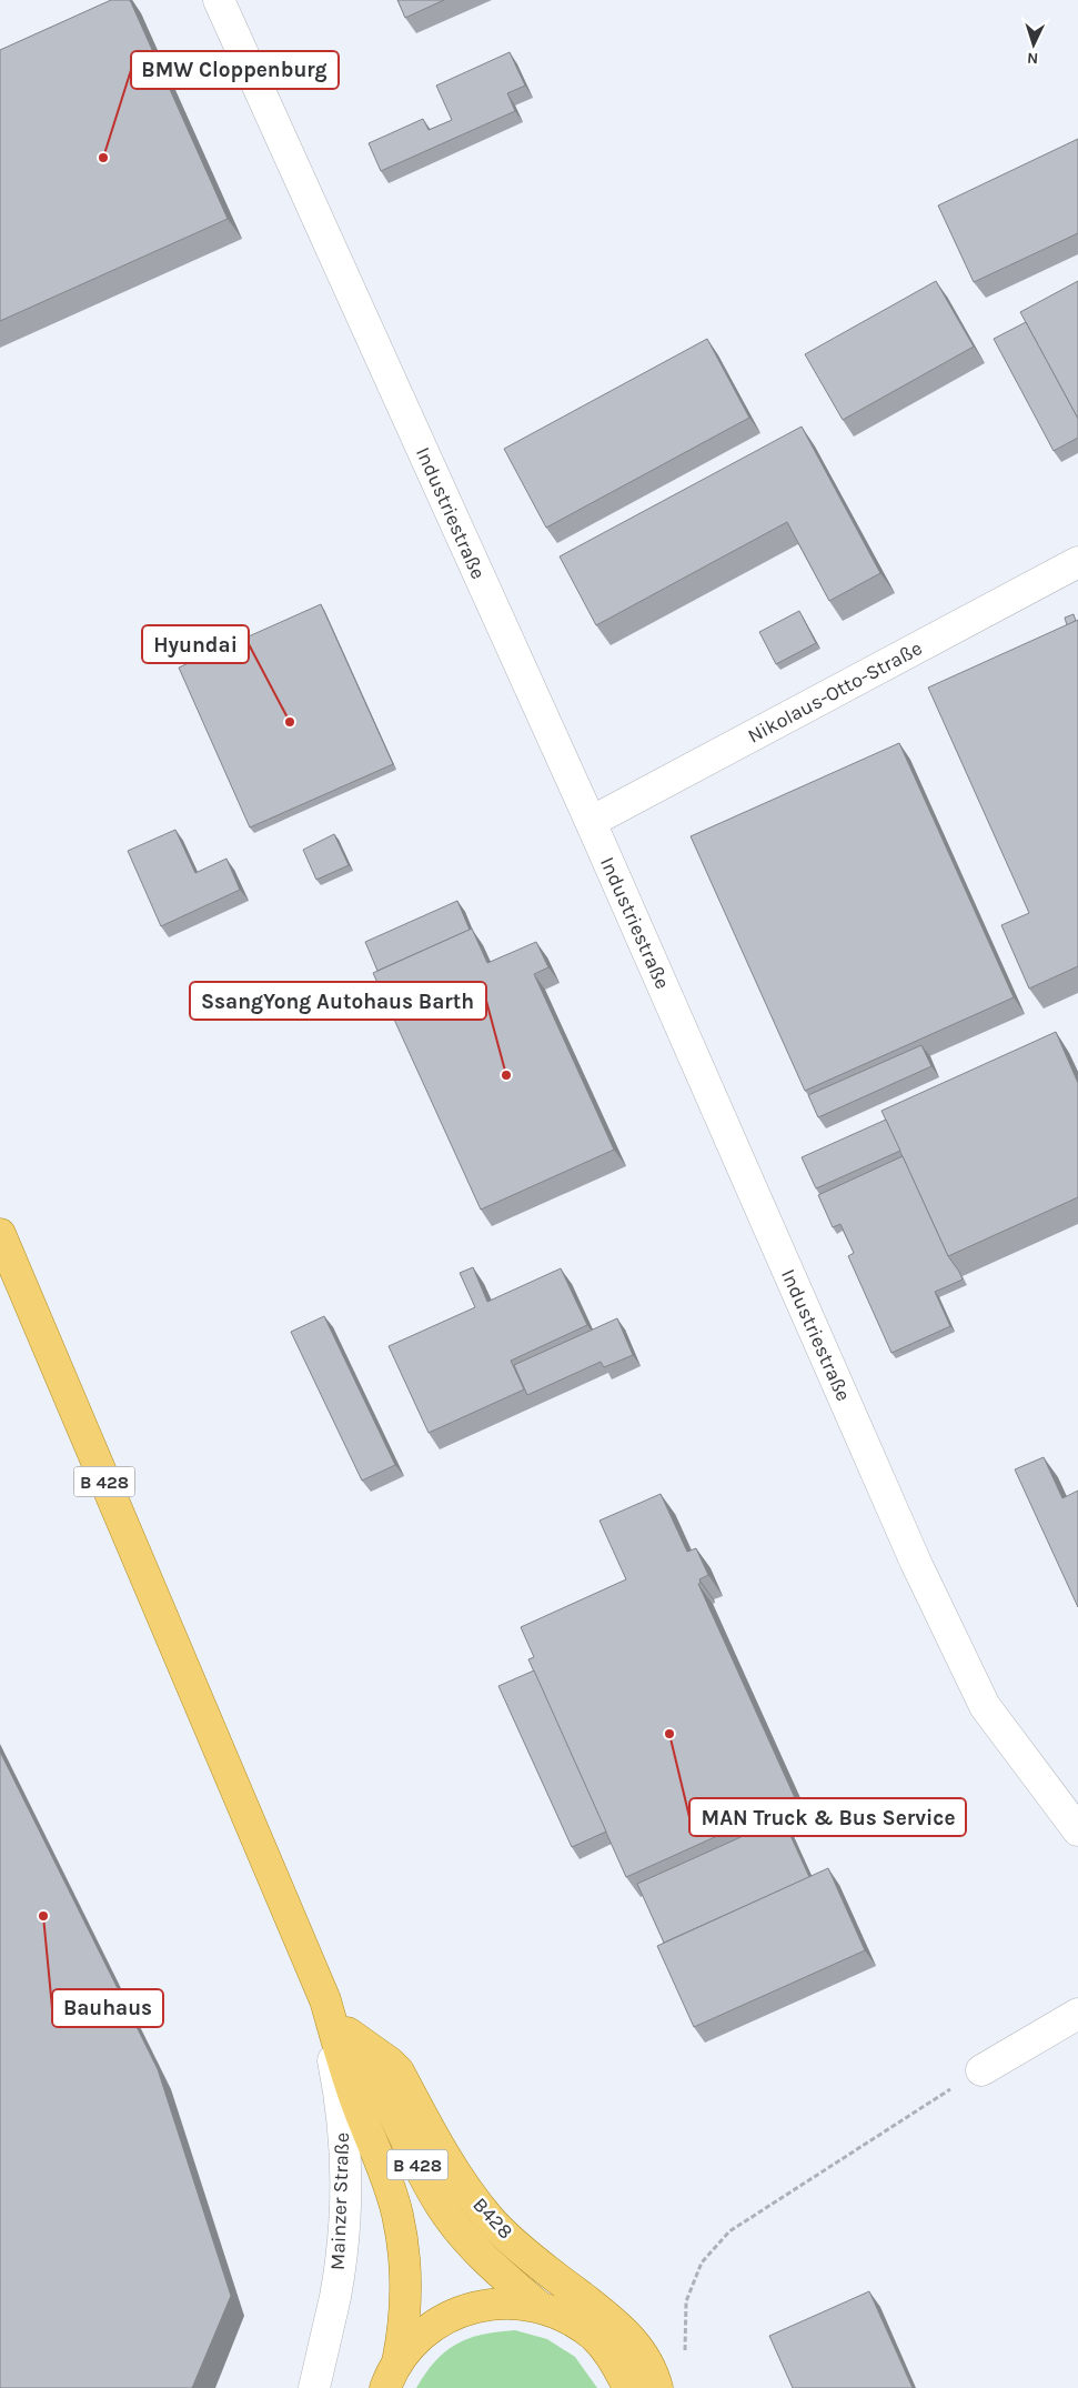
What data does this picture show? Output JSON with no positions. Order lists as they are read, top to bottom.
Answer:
{
  "streets": {
    "main road": ["B 428", "B428"],
    "street": ["Industriestraße", "Nikolaus-Otto-Straße", "Mainzer Straße"]
  },
  "crossings": [
    ["Industriestraße", "Nikolaus-Otto-Straße"],
    ["B 428", "Mainzer Straße"],
    ["B 428", "B428"]
  ],
  "places": [
    "BMW Cloppenburg",
    "Hyundai",
    "SsangYong Autohaus Barth",
    "MAN Truck & Bus Service",
    "Bauhaus"
  ],
  "north": "bottom"
}
